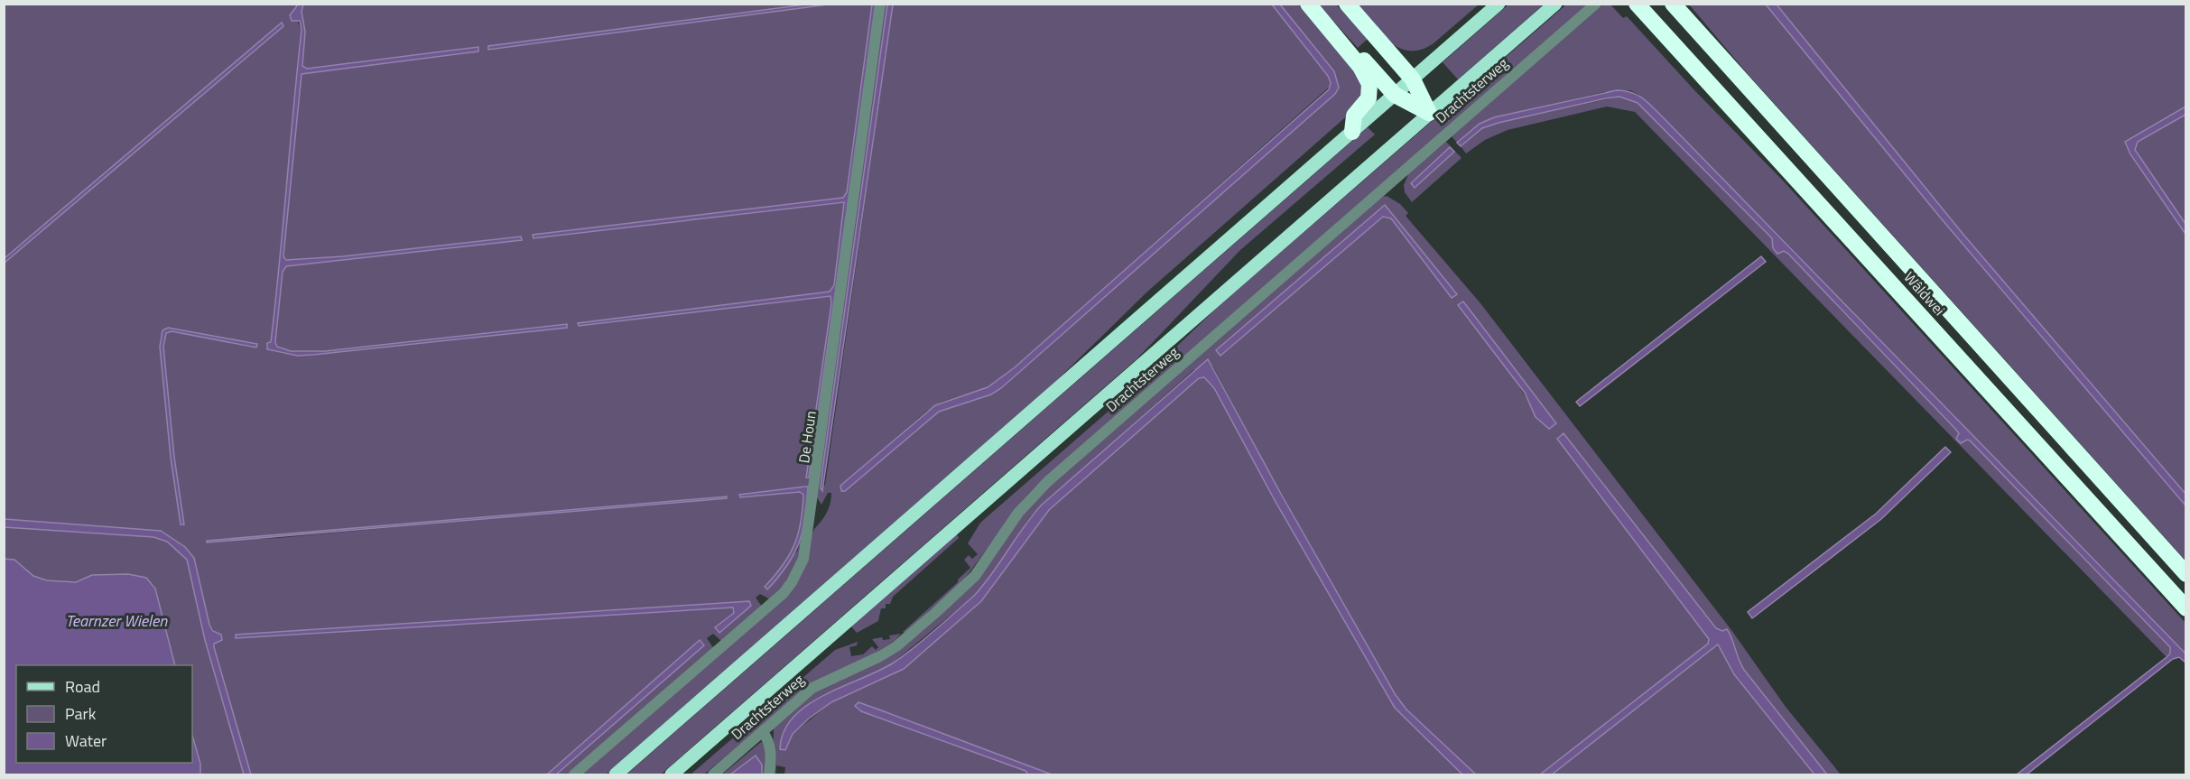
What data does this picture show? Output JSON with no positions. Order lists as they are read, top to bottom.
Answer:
{
  "streets": {
    "highway": ["Wâldwei"],
    "main road": ["Drachtsterweg"],
    "street": ["De Houn"]
  },
  "water": ["Tearnzer Wielen"],
  "legend": ["Road", "Park", "Water"]
}
